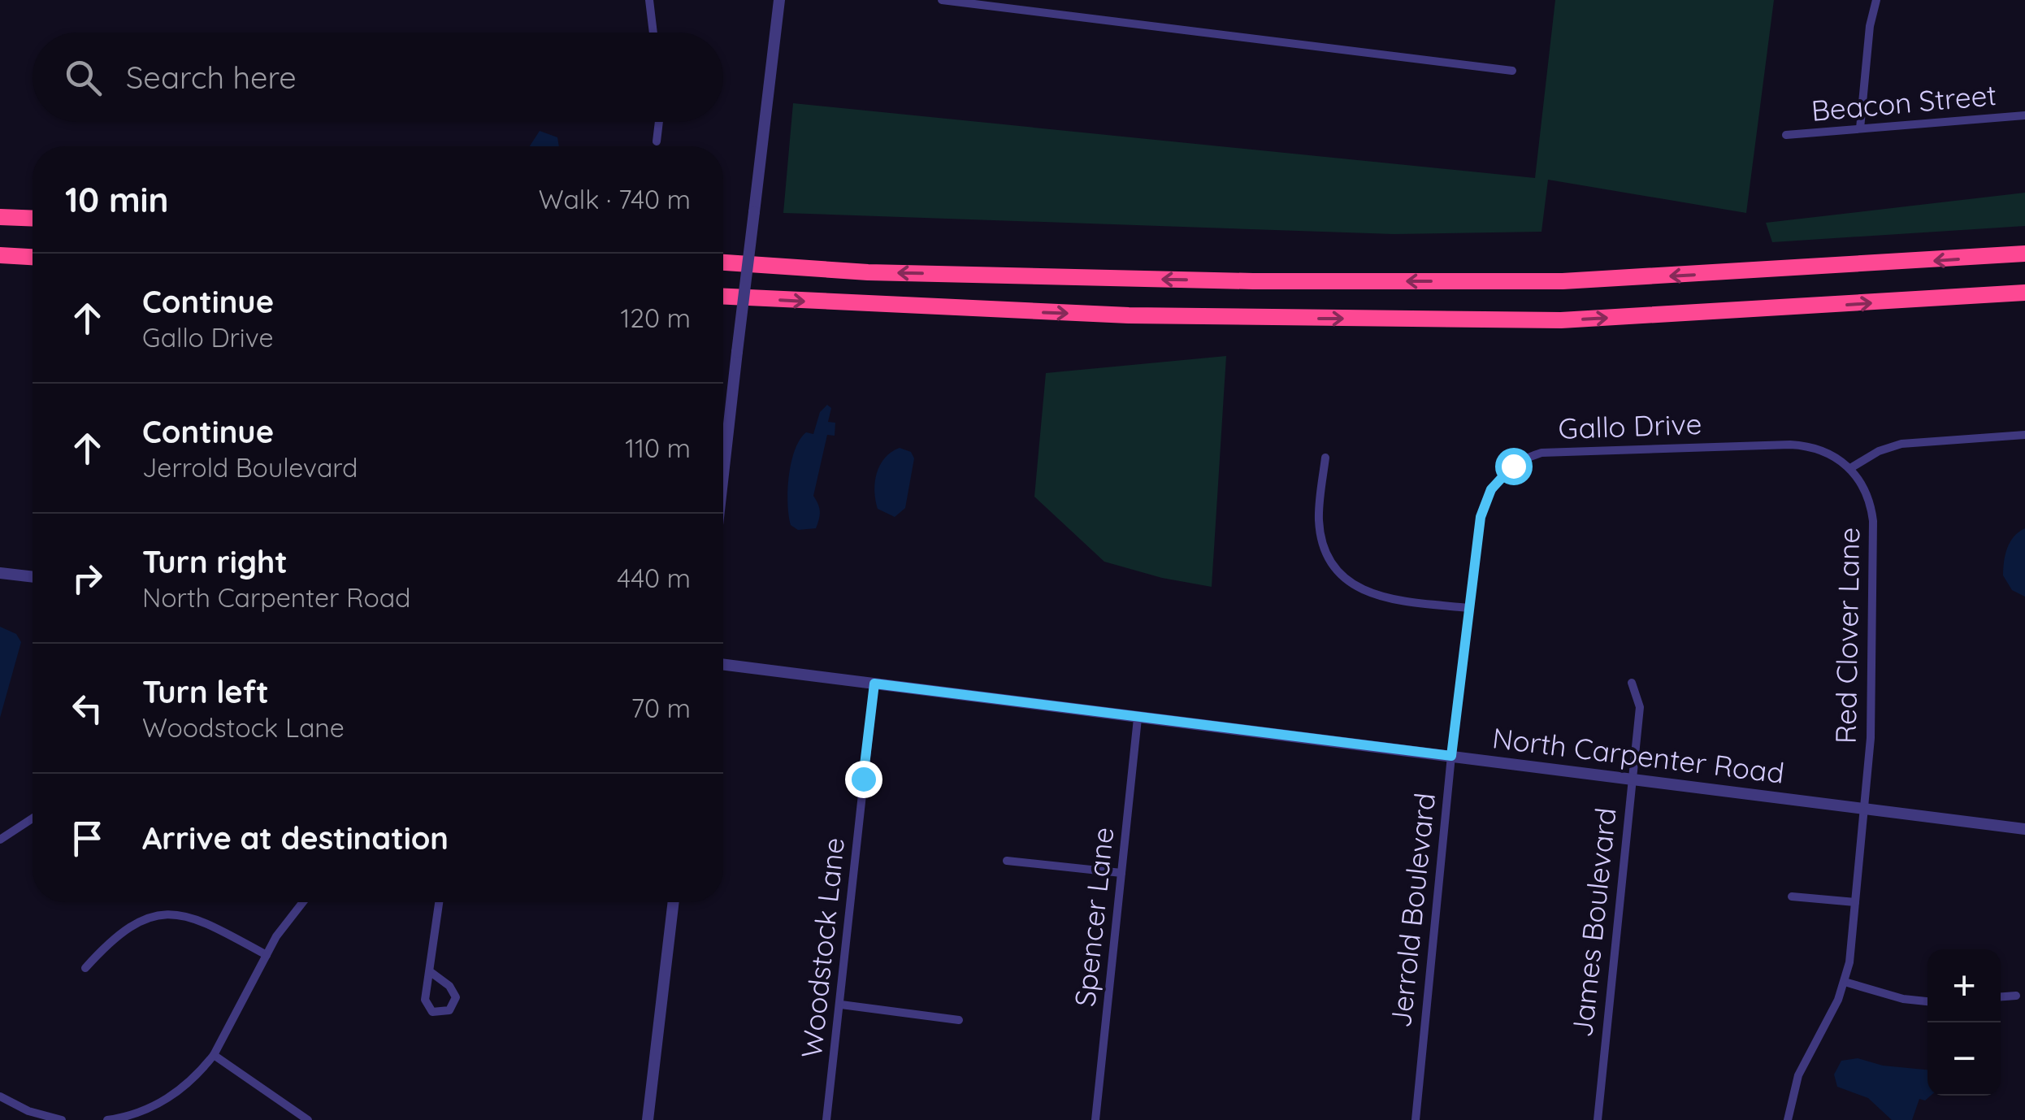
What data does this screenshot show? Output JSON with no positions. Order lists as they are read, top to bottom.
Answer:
{
  "streets": {
    "street": [
      "Beacon Street",
      "Gallo Drive",
      "Red Clover Lane",
      "North Carpenter Road",
      "Jerrold Boulevard",
      "Spencer Lane",
      "James Boulevard",
      "Woodstock Lane"
    ]
  },
  "crossings": [
    ["Gallo Drive", "Red Clover Lane"],
    ["Gallo Drive", "Jerrold Boulevard"],
    ["Red Clover Lane", "North Carpenter Road"],
    ["North Carpenter Road", "Jerrold Boulevard"],
    ["North Carpenter Road", "Spencer Lane"],
    ["North Carpenter Road", "James Boulevard"],
    ["North Carpenter Road", "Woodstock Lane"]
  ],
  "page": {
    "search": "Search here",
    "heading": ["10 min", "Walk · 740 m"],
    "list": [
      ["Continue", "Gallo Drive", "120 m"],
      ["Continue", "Jerrold Boulevard", "110 m"],
      ["Turn right", "North Carpenter Road", "440 m"],
      ["Turn left", "Woodstock Lane", "70 m"],
      "Arrive at destination"
    ],
    "map_buttons": ["+", "−"]
  }
}
